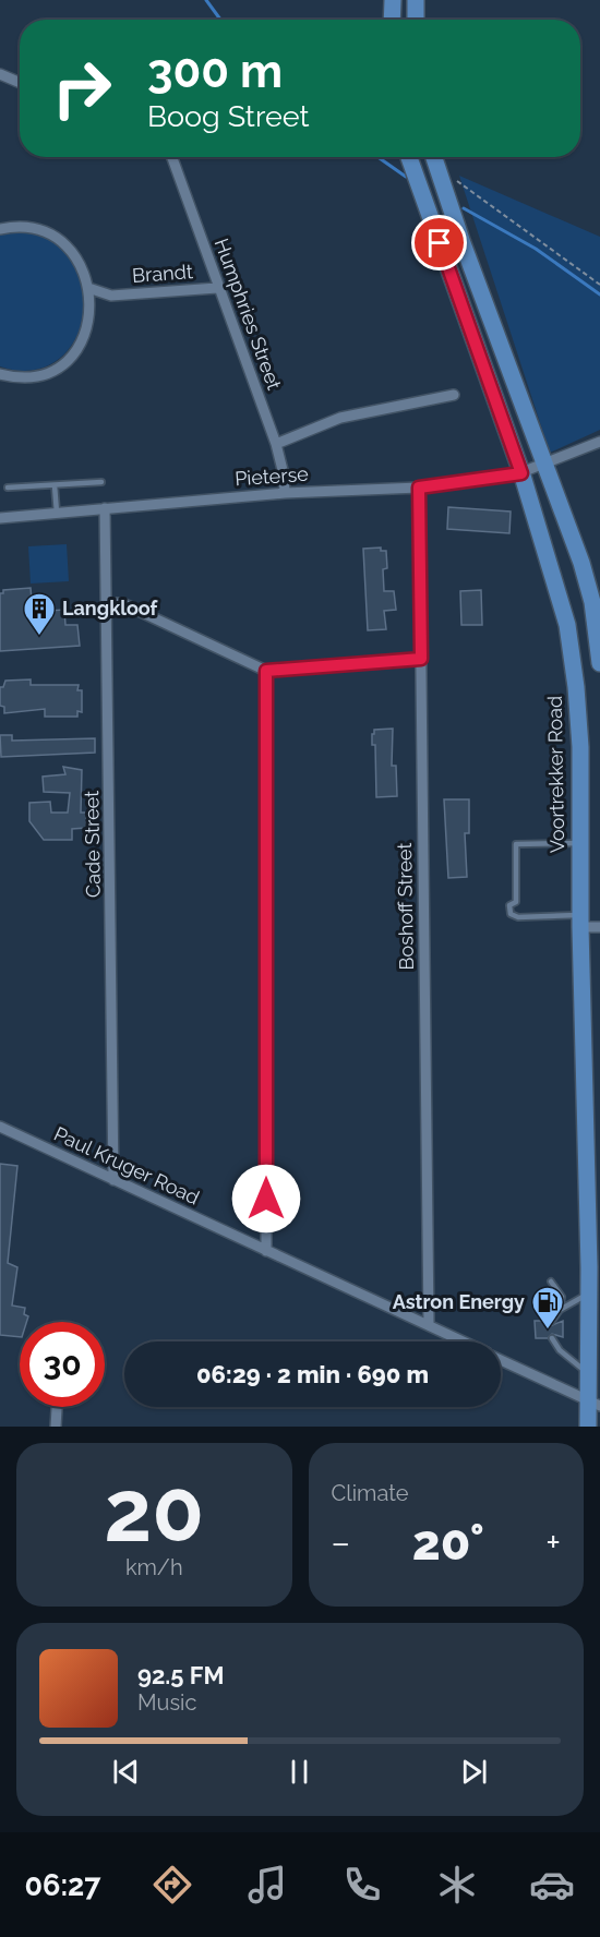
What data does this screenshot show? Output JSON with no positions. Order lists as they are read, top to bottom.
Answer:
{
  "streets": {
    "main road": ["Voortrekker Road"],
    "street": [
      "Brandt",
      "Humphries Street",
      "Pieterse",
      "Cade Street",
      "Boshoff Street",
      "Paul Kruger Road"
    ]
  },
  "crossings": [
    ["Brandt", "Humphries Street"],
    ["Humphries Street", "Pieterse"],
    ["Pieterse", "Voortrekker Road"],
    ["Pieterse", "Cade Street"],
    ["Pieterse", "Boshoff Street"],
    ["Voortrekker Road", "Paul Kruger Road"],
    ["Cade Street", "Paul Kruger Road"],
    ["Boshoff Street", "Paul Kruger Road"]
  ],
  "places": {
    "building": ["Langkloof"],
    "fuel station": ["Astron Energy"]
  },
  "page": {
    "turn": ["300 m", "Boog Street"],
    "limit": "30",
    "trip": "06:29 · 2 min · 690 m",
    "tile": [
      ["20", "km/h"],
      "Climate"
    ],
    "heat": ["−", "20°", "+"],
    "song": ["92.5 FM", "Music"],
    "tabs": "06:27"
  }
}
